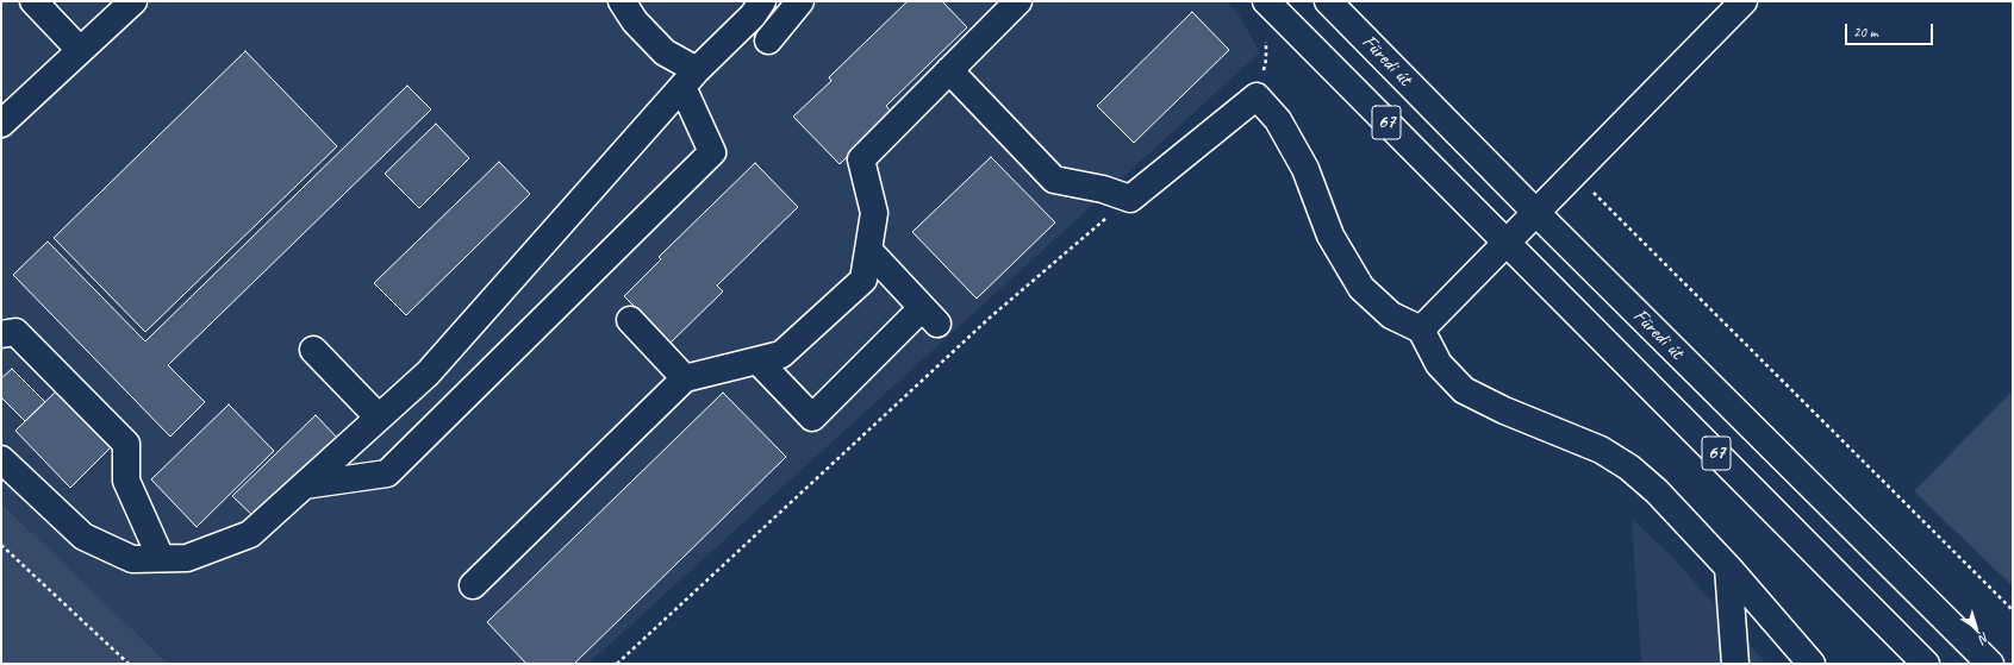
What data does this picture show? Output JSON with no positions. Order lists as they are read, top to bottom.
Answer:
{
  "streets": {
    "main road": ["Füredi út", "67"]
  },
  "scale_bar": "20 m",
  "north": "bottom right"
}
